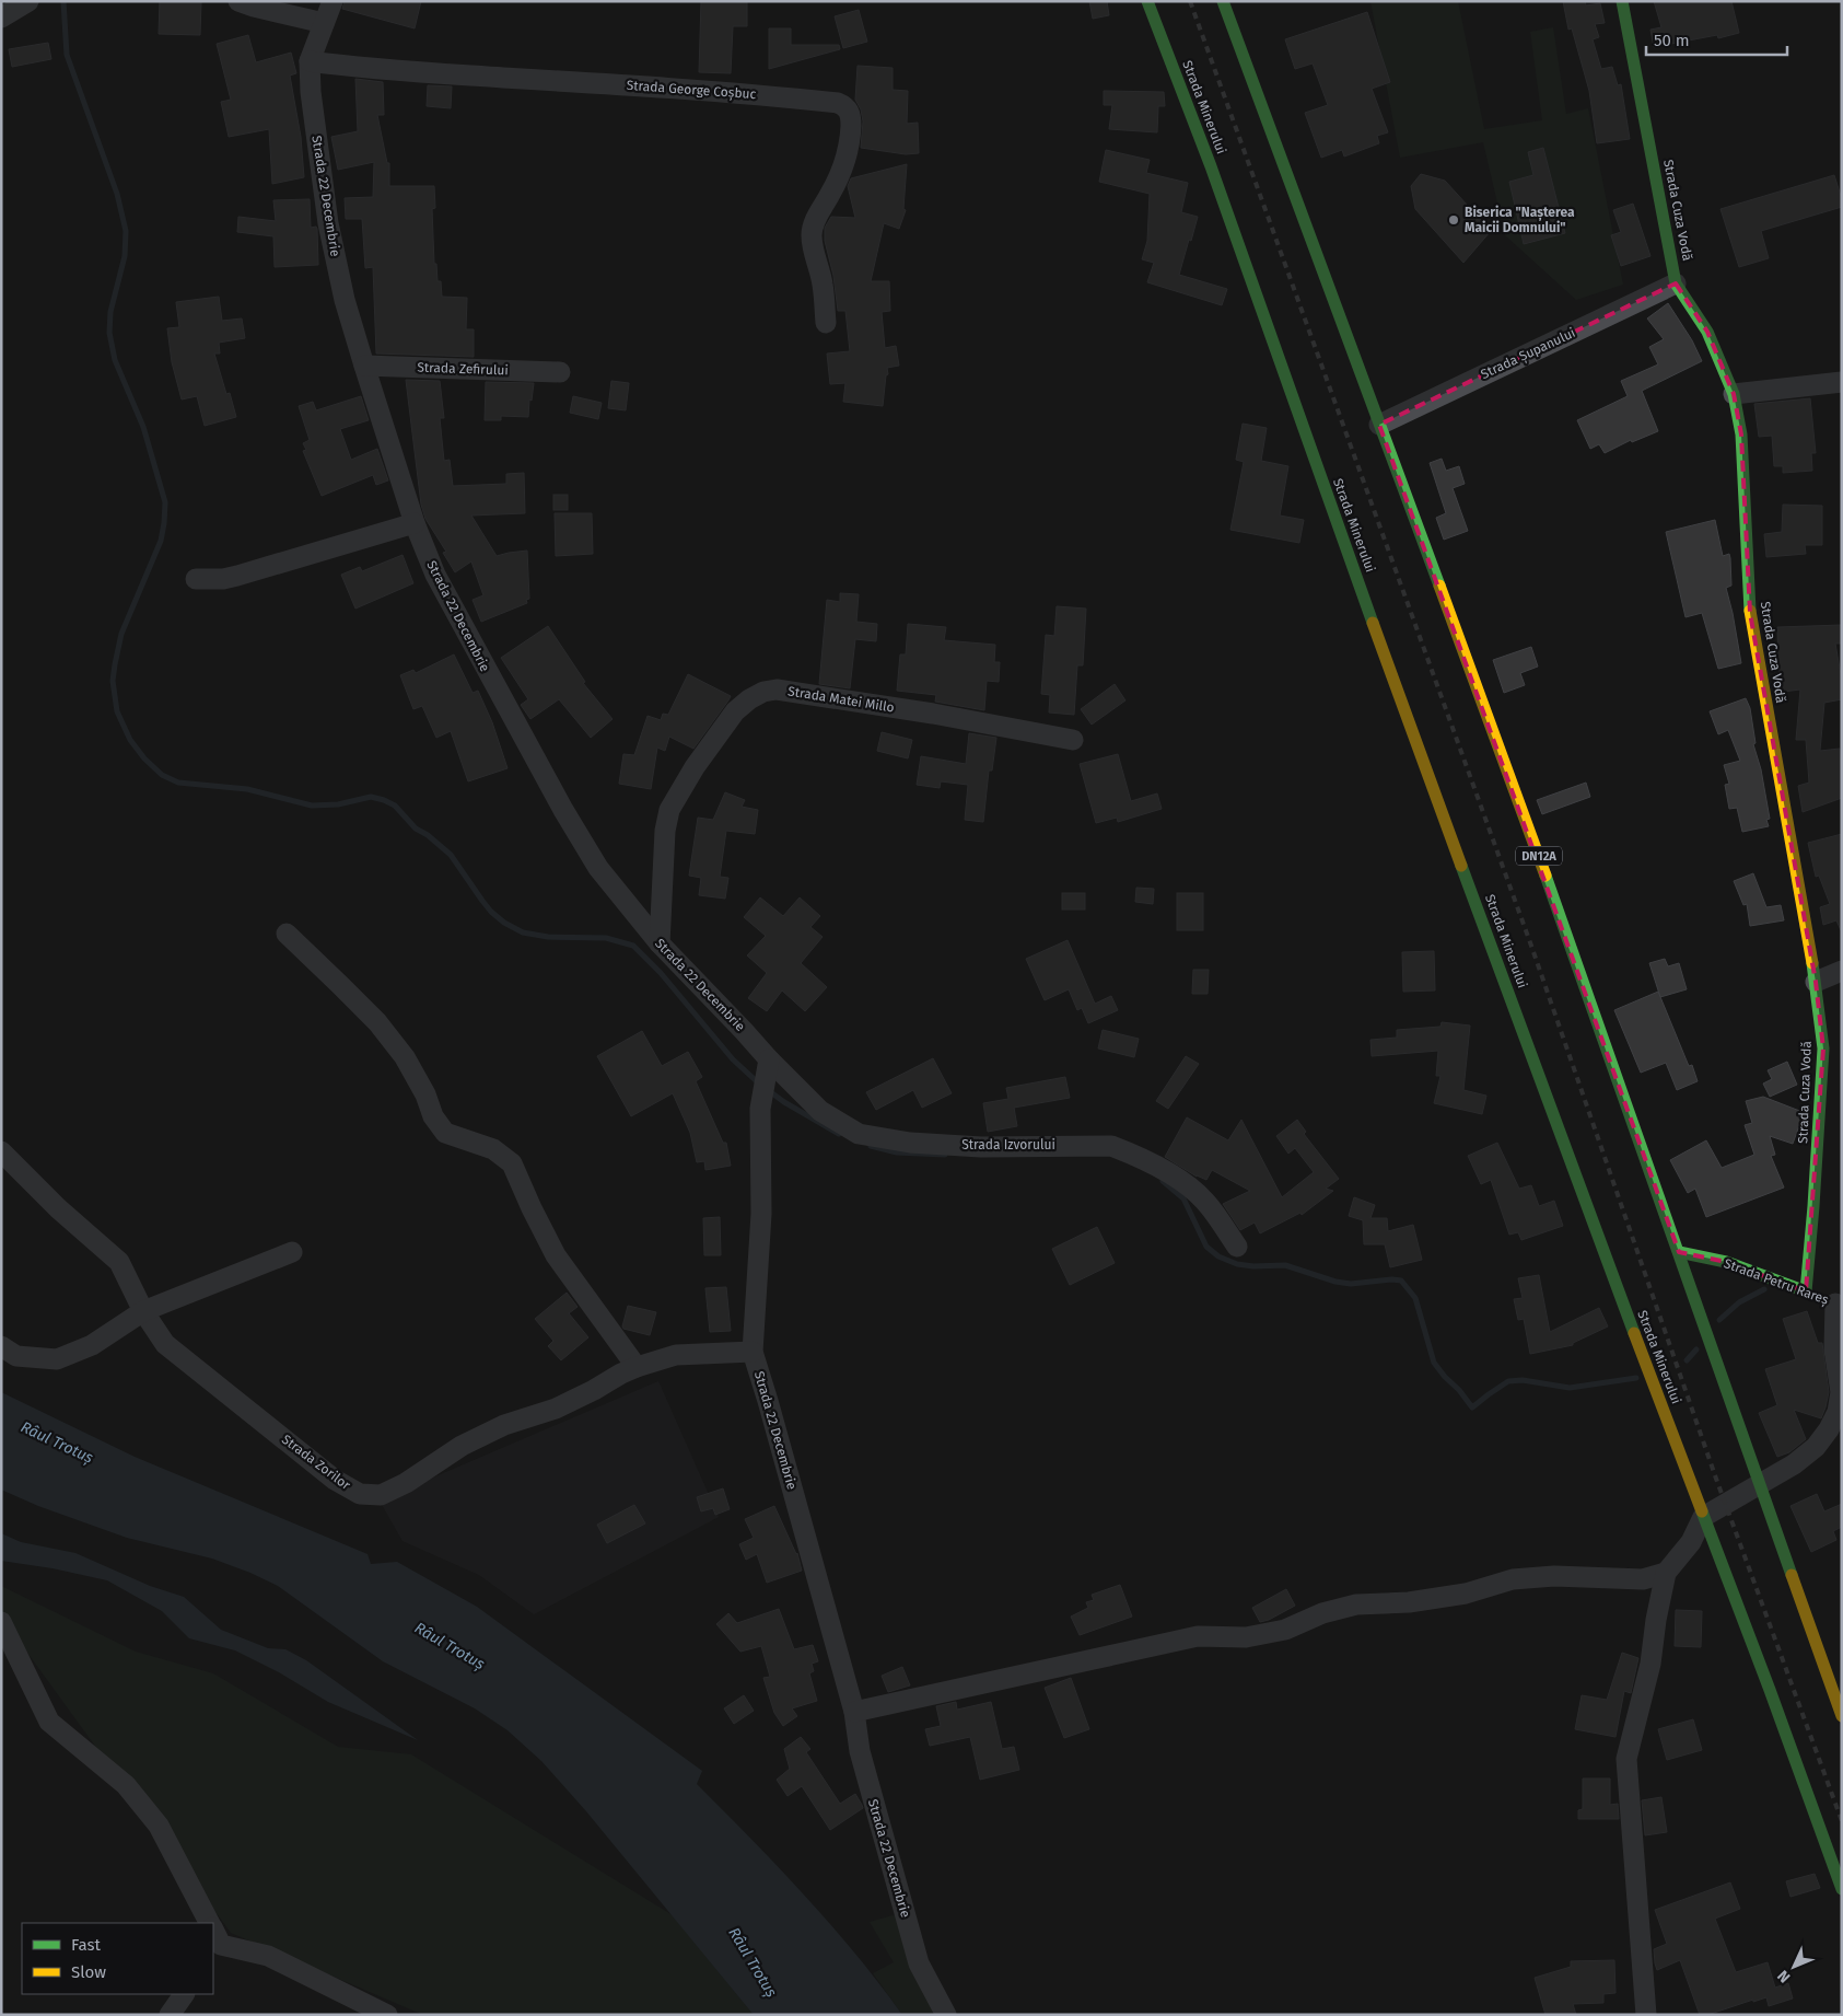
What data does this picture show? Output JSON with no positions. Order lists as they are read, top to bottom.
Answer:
{
  "streets": {
    "street": [
      "Strada George Coșbuc",
      "Strada Minerului",
      "Strada 22 Decembrie",
      "Strada Cuza Vodă",
      "Strada Șupanului",
      "Strada Zefirului",
      "Strada Matei Millo",
      "DN12A",
      "Strada Izvorului",
      "Strada Petru Rareș",
      "Strada Zorilor"
    ]
  },
  "crossings": [
    ["Strada George Coșbuc", "Strada 22 Decembrie"],
    ["Strada 22 Decembrie", "Strada Zefirului"],
    ["Strada 22 Decembrie", "Strada Matei Millo"],
    ["Strada 22 Decembrie", "Strada Izvorului"],
    ["Strada 22 Decembrie", "Strada Zorilor"],
    ["Strada Cuza Vodă", "Strada Șupanului"],
    ["Strada Cuza Vodă", "Strada Petru Rareș"],
    ["Strada Șupanului", "DN12A"],
    ["DN12A", "Strada Petru Rareș"]
  ],
  "water": ["Râul Trotuș"],
  "places": ["Biserica \"Nașterea Maicii Domnului\""],
  "legend": ["Fast", "Slow"],
  "scale_bar": "50 m",
  "north": "bottom left"
}
